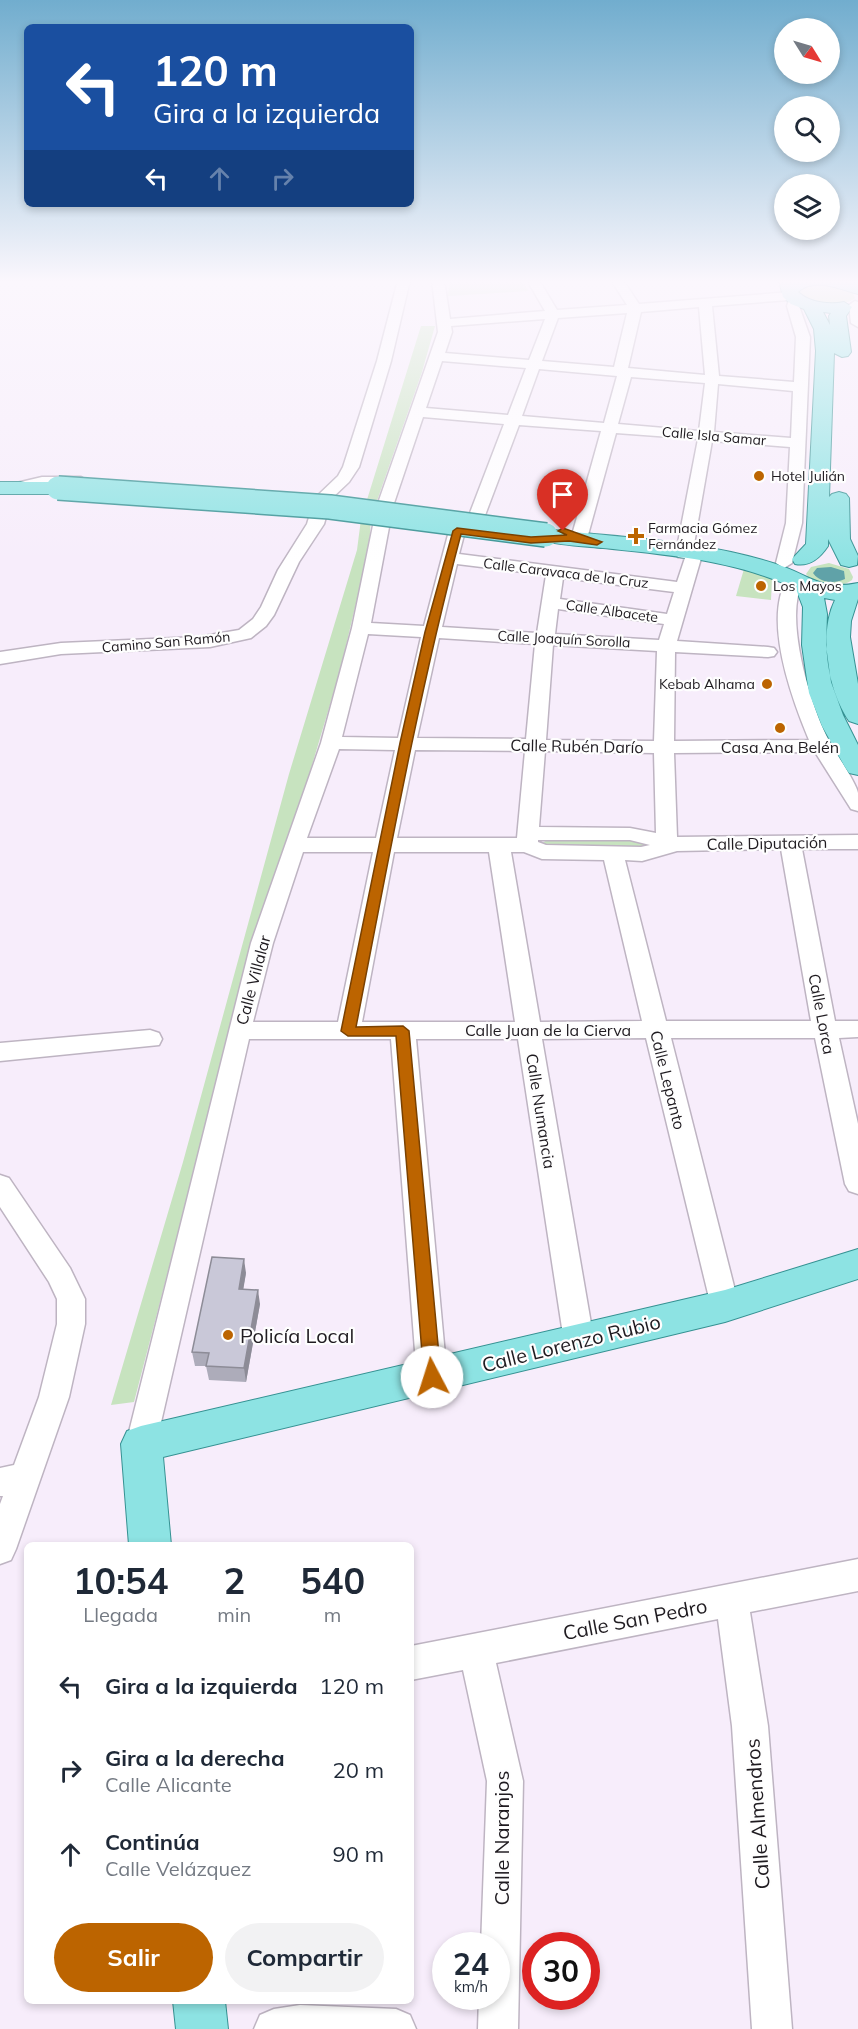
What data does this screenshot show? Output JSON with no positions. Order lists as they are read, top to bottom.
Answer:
{
  "streets": {
    "main road": ["Calle Lorenzo Rubio"],
    "street": [
      "Calle Isla Samar",
      "Calle Caravaca de la Cruz",
      "Calle Albacete",
      "Calle Joaquín Sorolla",
      "Camino San Ramón",
      "Calle Rubén Darío",
      "Calle Diputación",
      "Calle Villalar",
      "Calle Lorca",
      "Calle Juan de la Cierva",
      "Calle Lepanto",
      "Calle Numancia",
      "Calle San Pedro",
      "Calle Almendros",
      "Calle Naranjos"
    ]
  },
  "crossings": [
    ["Calle Isla Samar", "Calle Villalar"],
    ["Calle Joaquín Sorolla", "Calle Villalar"],
    ["Calle Rubén Darío", "Calle Villalar"],
    ["Calle Diputación", "Calle Lorca"],
    ["Calle Villalar", "Calle Juan de la Cierva"],
    ["Calle Villalar", "Calle Lorenzo Rubio"],
    ["Calle Lorca", "Calle Juan de la Cierva"],
    ["Calle Juan de la Cierva", "Calle Lepanto"],
    ["Calle Juan de la Cierva", "Calle Numancia"],
    ["Calle Lepanto", "Calle Lorenzo Rubio"],
    ["Calle Numancia", "Calle Lorenzo Rubio"],
    ["Calle San Pedro", "Calle Almendros"],
    ["Calle San Pedro", "Calle Naranjos"]
  ],
  "places": {
    "other": [
      "Hotel Julián",
      "Los Mayos",
      "Kebab Alhama",
      "Casa Ana Belén",
      "Policía Local"
    ],
    "health": ["Farmacia Gómez Fernández"]
  },
  "north": "bottom right",
  "page": {
    "turn": ["120 m", "Gira a la izquierda"],
    "eta": [
      "10:54",
      "Llegada",
      "2",
      "min",
      "540",
      "m"
    ],
    "list": [
      {
        "name": "Gira a la izquierda",
        "value": "120 m"
      },
      {
        "name": "Gira a la derecha",
        "note": "Calle Alicante",
        "value": "20 m"
      },
      {
        "name": "Continúa",
        "note": "Calle Velázquez",
        "value": "90 m"
      }
    ],
    "buttons": ["Salir", "Compartir"],
    "speed": "24 km/h",
    "limit": "30"
  }
}
